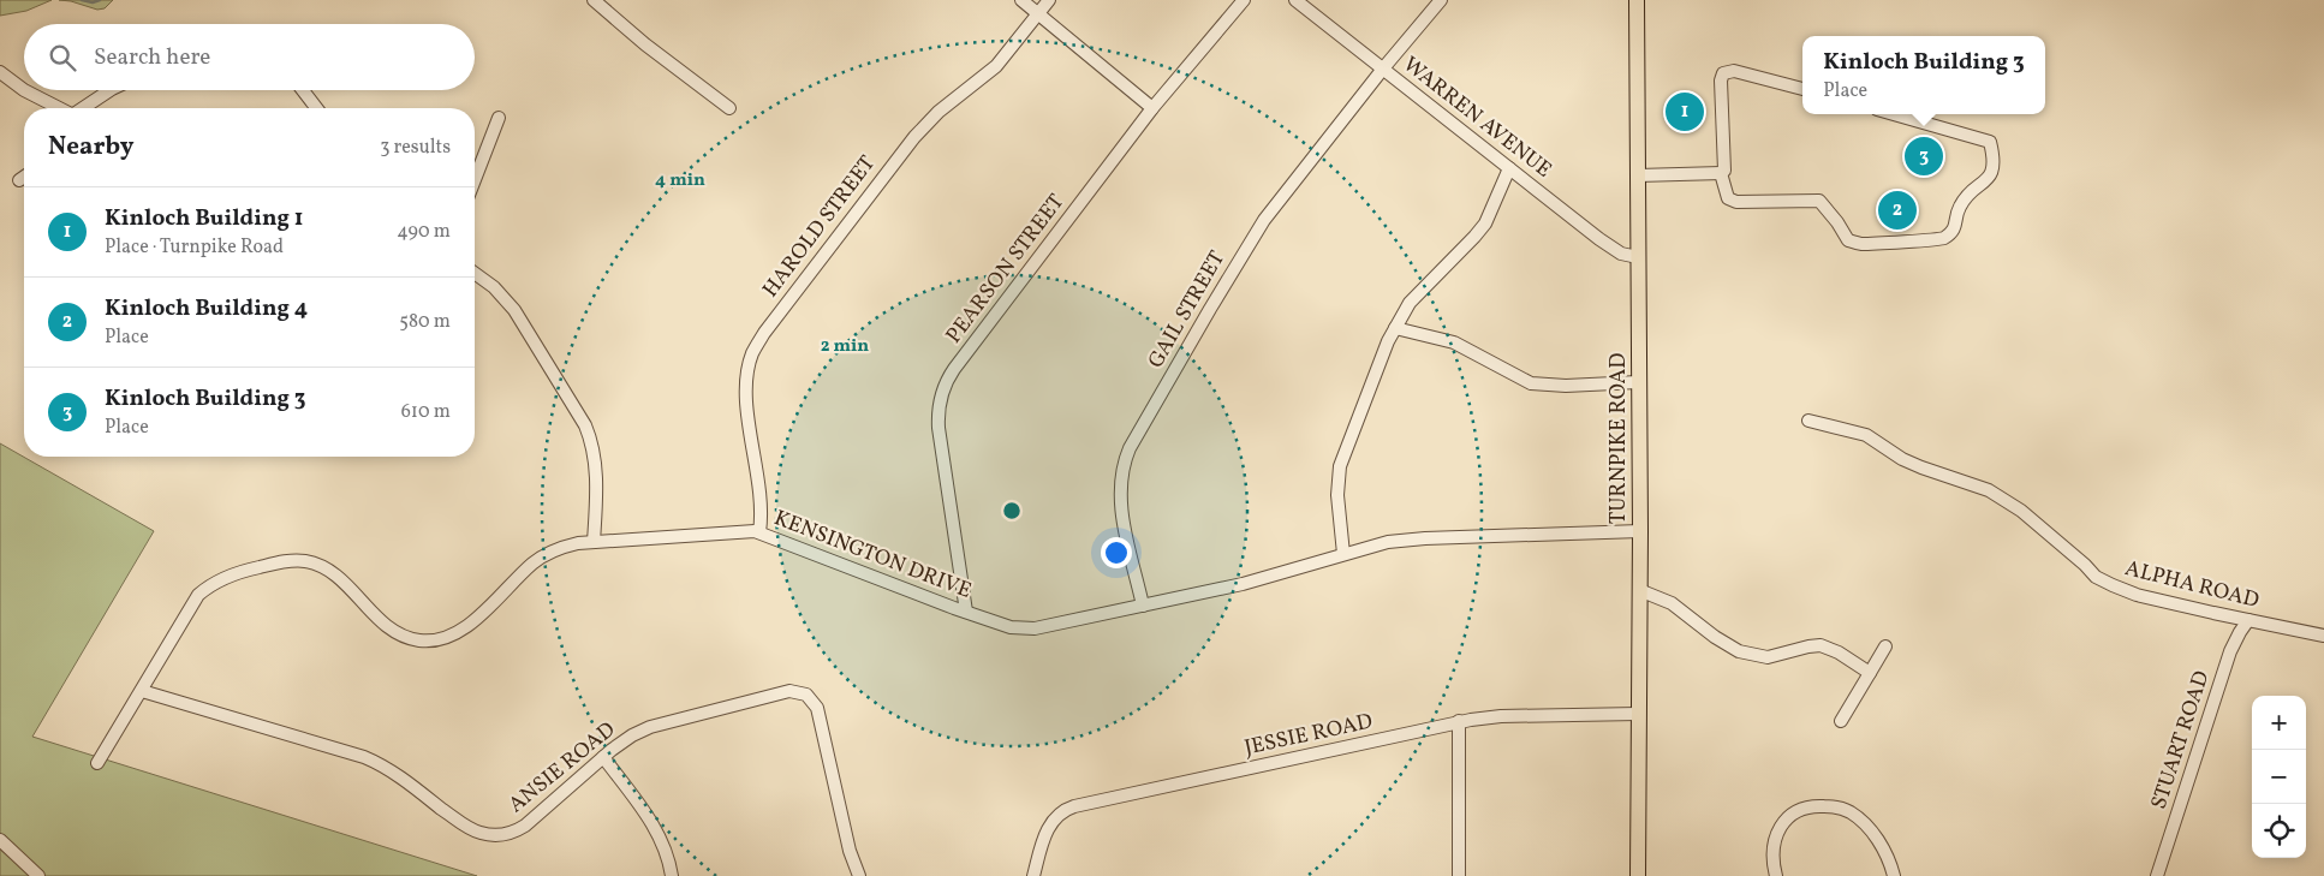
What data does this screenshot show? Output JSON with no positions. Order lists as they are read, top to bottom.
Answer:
{
  "streets": {
    "main road": ["TURNPIKE ROAD"],
    "street": [
      "WARREN AVENUE",
      "HAROLD STREET",
      "PEARSON STREET",
      "GAIL STREET",
      "KENSINGTON DRIVE",
      "ALPHA ROAD",
      "JESSIE ROAD",
      "STUART ROAD",
      "ANSIE ROAD"
    ]
  },
  "crossings": [
    ["WARREN AVENUE", "GAIL STREET"],
    ["WARREN AVENUE", "TURNPIKE ROAD"],
    ["HAROLD STREET", "KENSINGTON DRIVE"],
    ["PEARSON STREET", "KENSINGTON DRIVE"],
    ["GAIL STREET", "KENSINGTON DRIVE"],
    ["TURNPIKE ROAD", "KENSINGTON DRIVE"],
    ["TURNPIKE ROAD", "JESSIE ROAD"],
    ["KENSINGTON DRIVE", "ANSIE ROAD"],
    ["ALPHA ROAD", "STUART ROAD"]
  ],
  "page": {
    "search": "Search here",
    "popup": ["Kinloch Building 3", "Place"],
    "pins": ["1", "3", "2"],
    "heading": ["Nearby", "3 results"],
    "list": [
      {
        "mark": "1",
        "name": "Kinloch Building 1",
        "note": "Place · Turnpike Road",
        "value": "490 m"
      },
      {
        "mark": "2",
        "name": "Kinloch Building 4",
        "note": "Place",
        "value": "580 m"
      },
      {
        "mark": "3",
        "name": "Kinloch Building 3",
        "note": "Place",
        "value": "610 m"
      }
    ],
    "map_buttons": ["+", "−"]
  },
  "rings": ["4 min", "2 min"]
}
